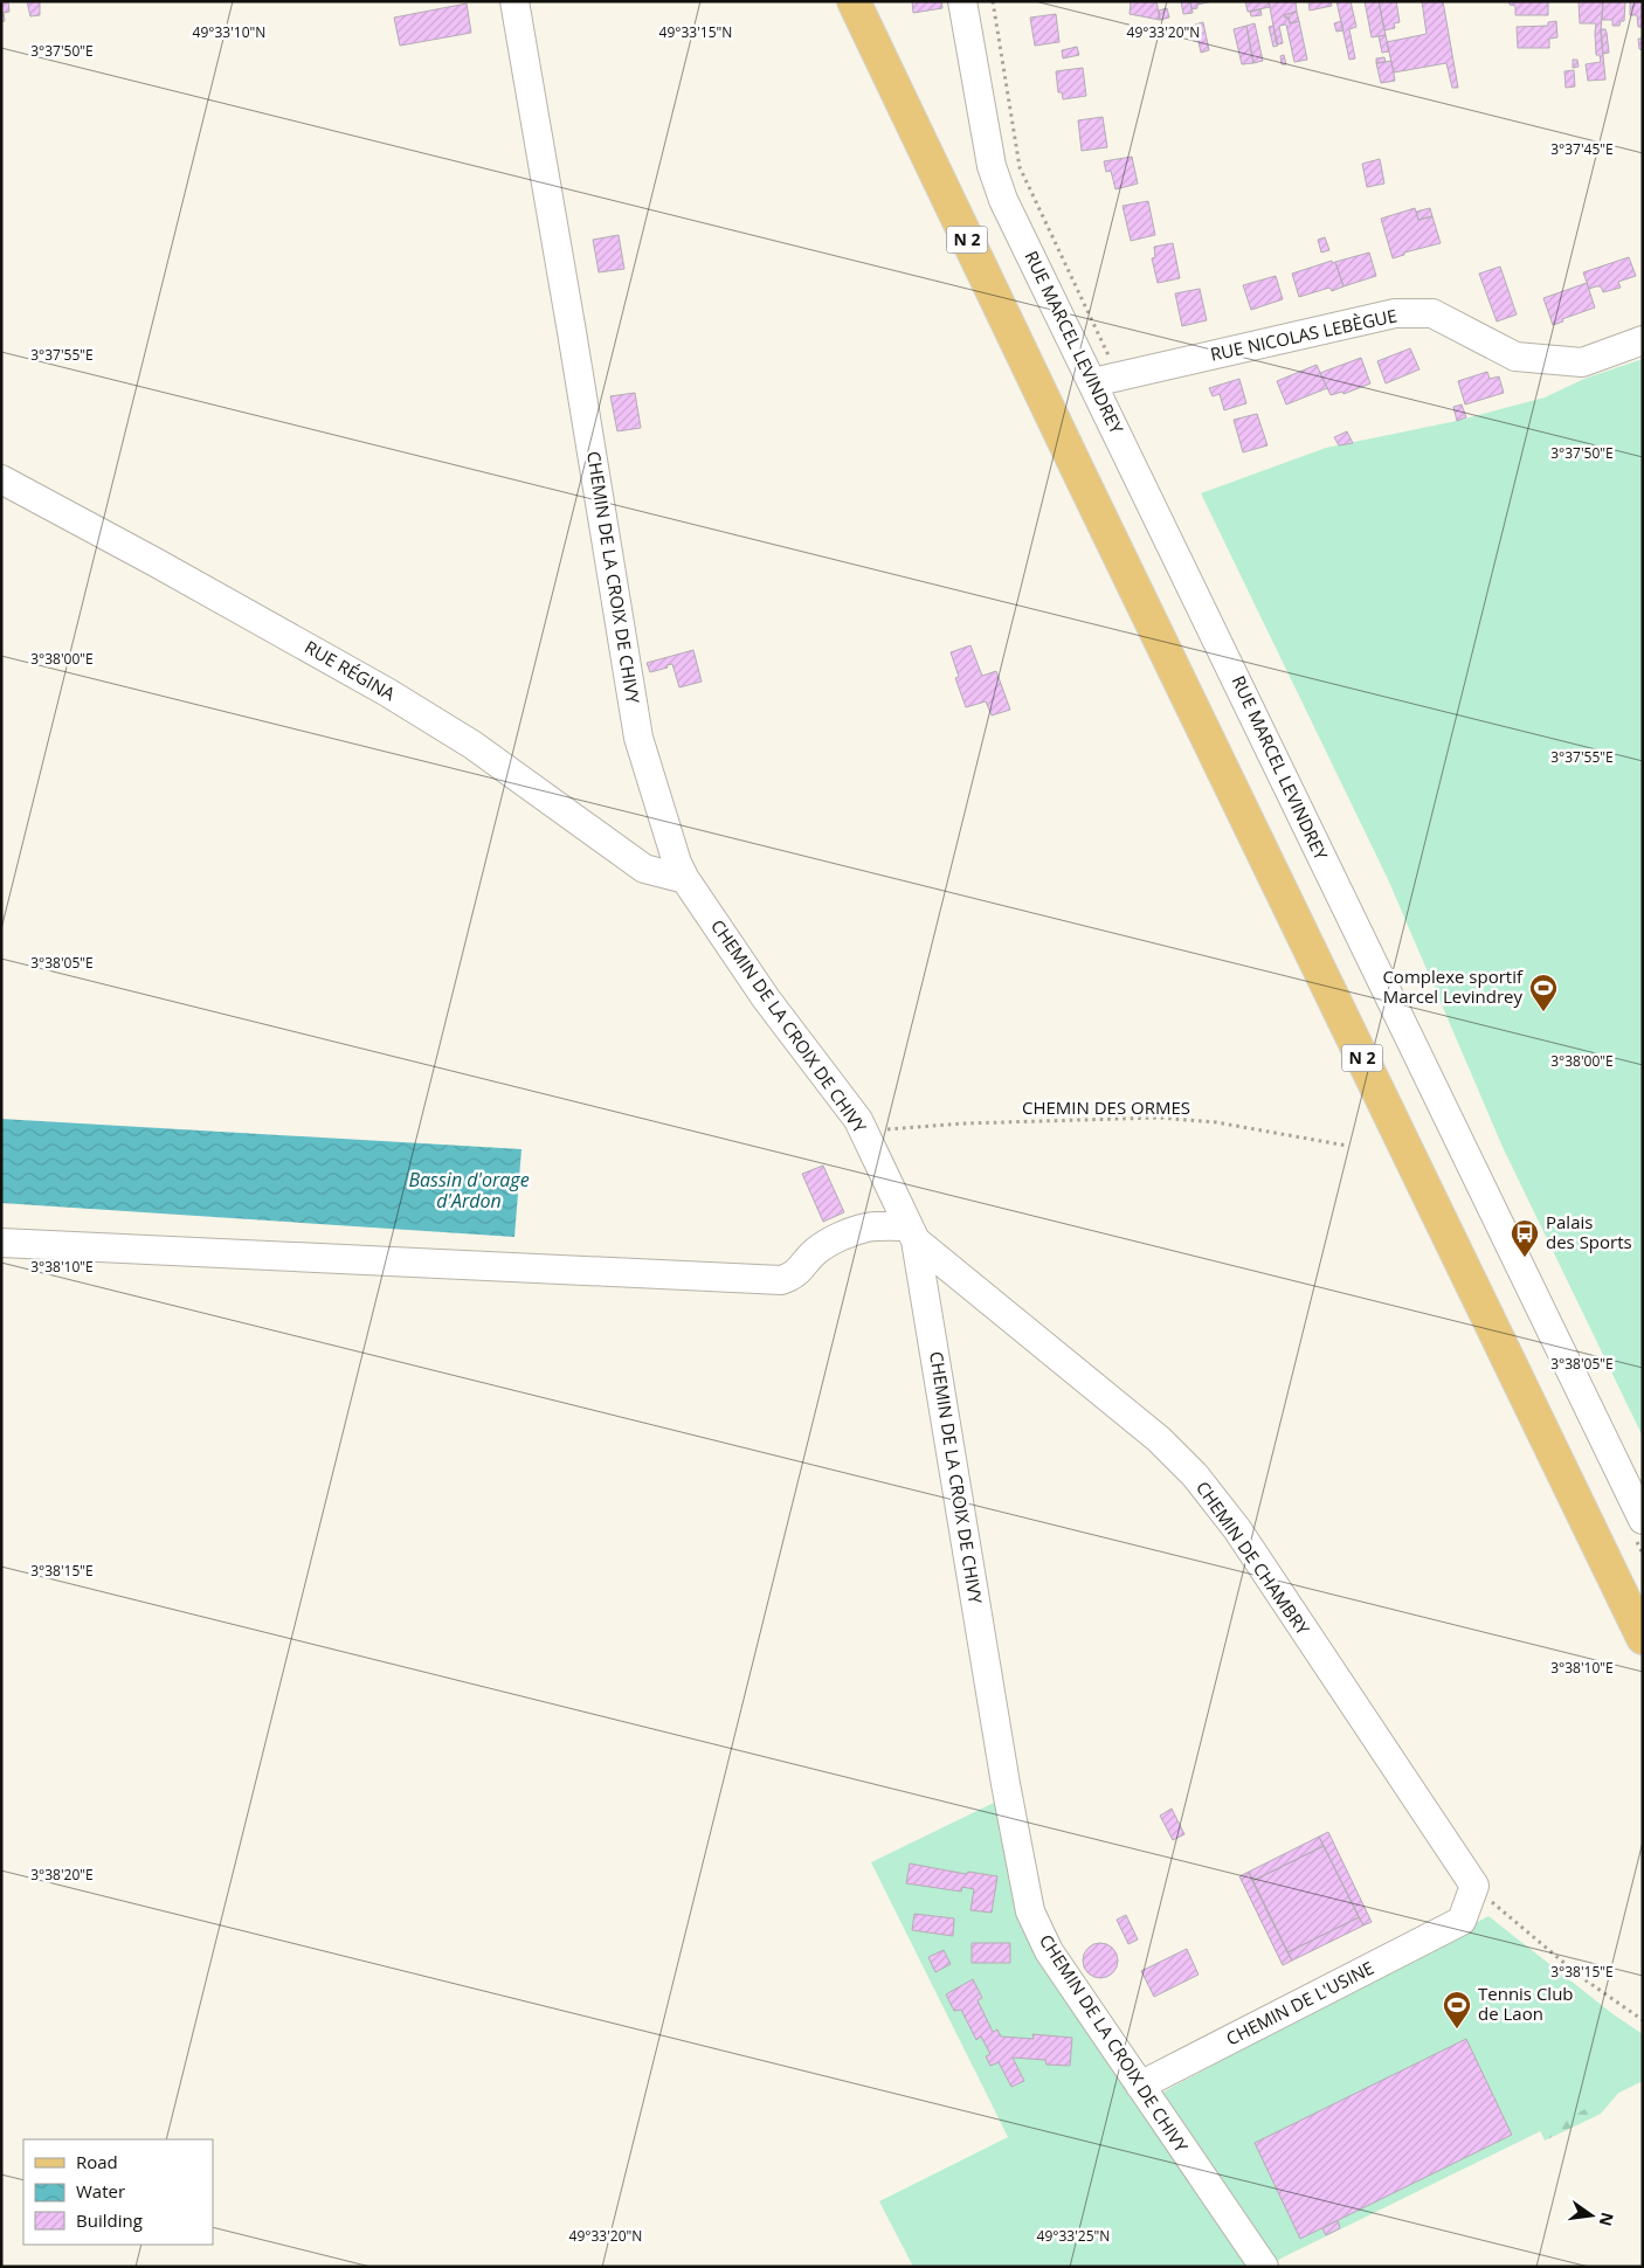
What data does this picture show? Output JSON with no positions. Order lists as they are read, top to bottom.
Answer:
{
  "streets": {
    "main road": ["N 2"],
    "street": [
      "RUE NICOLAS LEBÈGUE",
      "RUE MARCEL LEVINDREY",
      "CHEMIN DE LA CROIX DE CHIVY",
      "RUE RÉGINA",
      "CHEMIN DE CHAMBRY",
      "CHEMIN DE L'USINE"
    ],
    "path": ["CHEMIN DES ORMES"]
  },
  "crossings": [
    ["RUE NICOLAS LEBÈGUE", "RUE MARCEL LEVINDREY"],
    ["CHEMIN DE LA CROIX DE CHIVY", "RUE RÉGINA"],
    ["CHEMIN DE LA CROIX DE CHIVY", "CHEMIN DES ORMES"],
    ["CHEMIN DE LA CROIX DE CHIVY", "CHEMIN DE CHAMBRY"],
    ["CHEMIN DE LA CROIX DE CHIVY", "CHEMIN DE L'USINE"],
    ["CHEMIN DE CHAMBRY", "CHEMIN DE L'USINE"]
  ],
  "water": ["Bassin d'orage d'Ardon"],
  "places": {
    "sports": ["Complexe sportif Marcel Levindrey", "Tennis Club de Laon"],
    "bus stop": ["Palais des Sports"]
  },
  "legend": ["Road", "Water", "Building"],
  "north": "right",
  "coordinates": [
    "49°33'10\"N",
    "49°33'15\"N",
    "49°33'20\"N",
    "3°37'50\"E",
    "3°37'45\"E",
    "3°37'55\"E",
    "3°38'00\"E",
    "3°38'05\"E",
    "3°38'10\"E",
    "3°38'15\"E",
    "3°38'20\"E",
    "49°33'25\"N"
  ]
}
